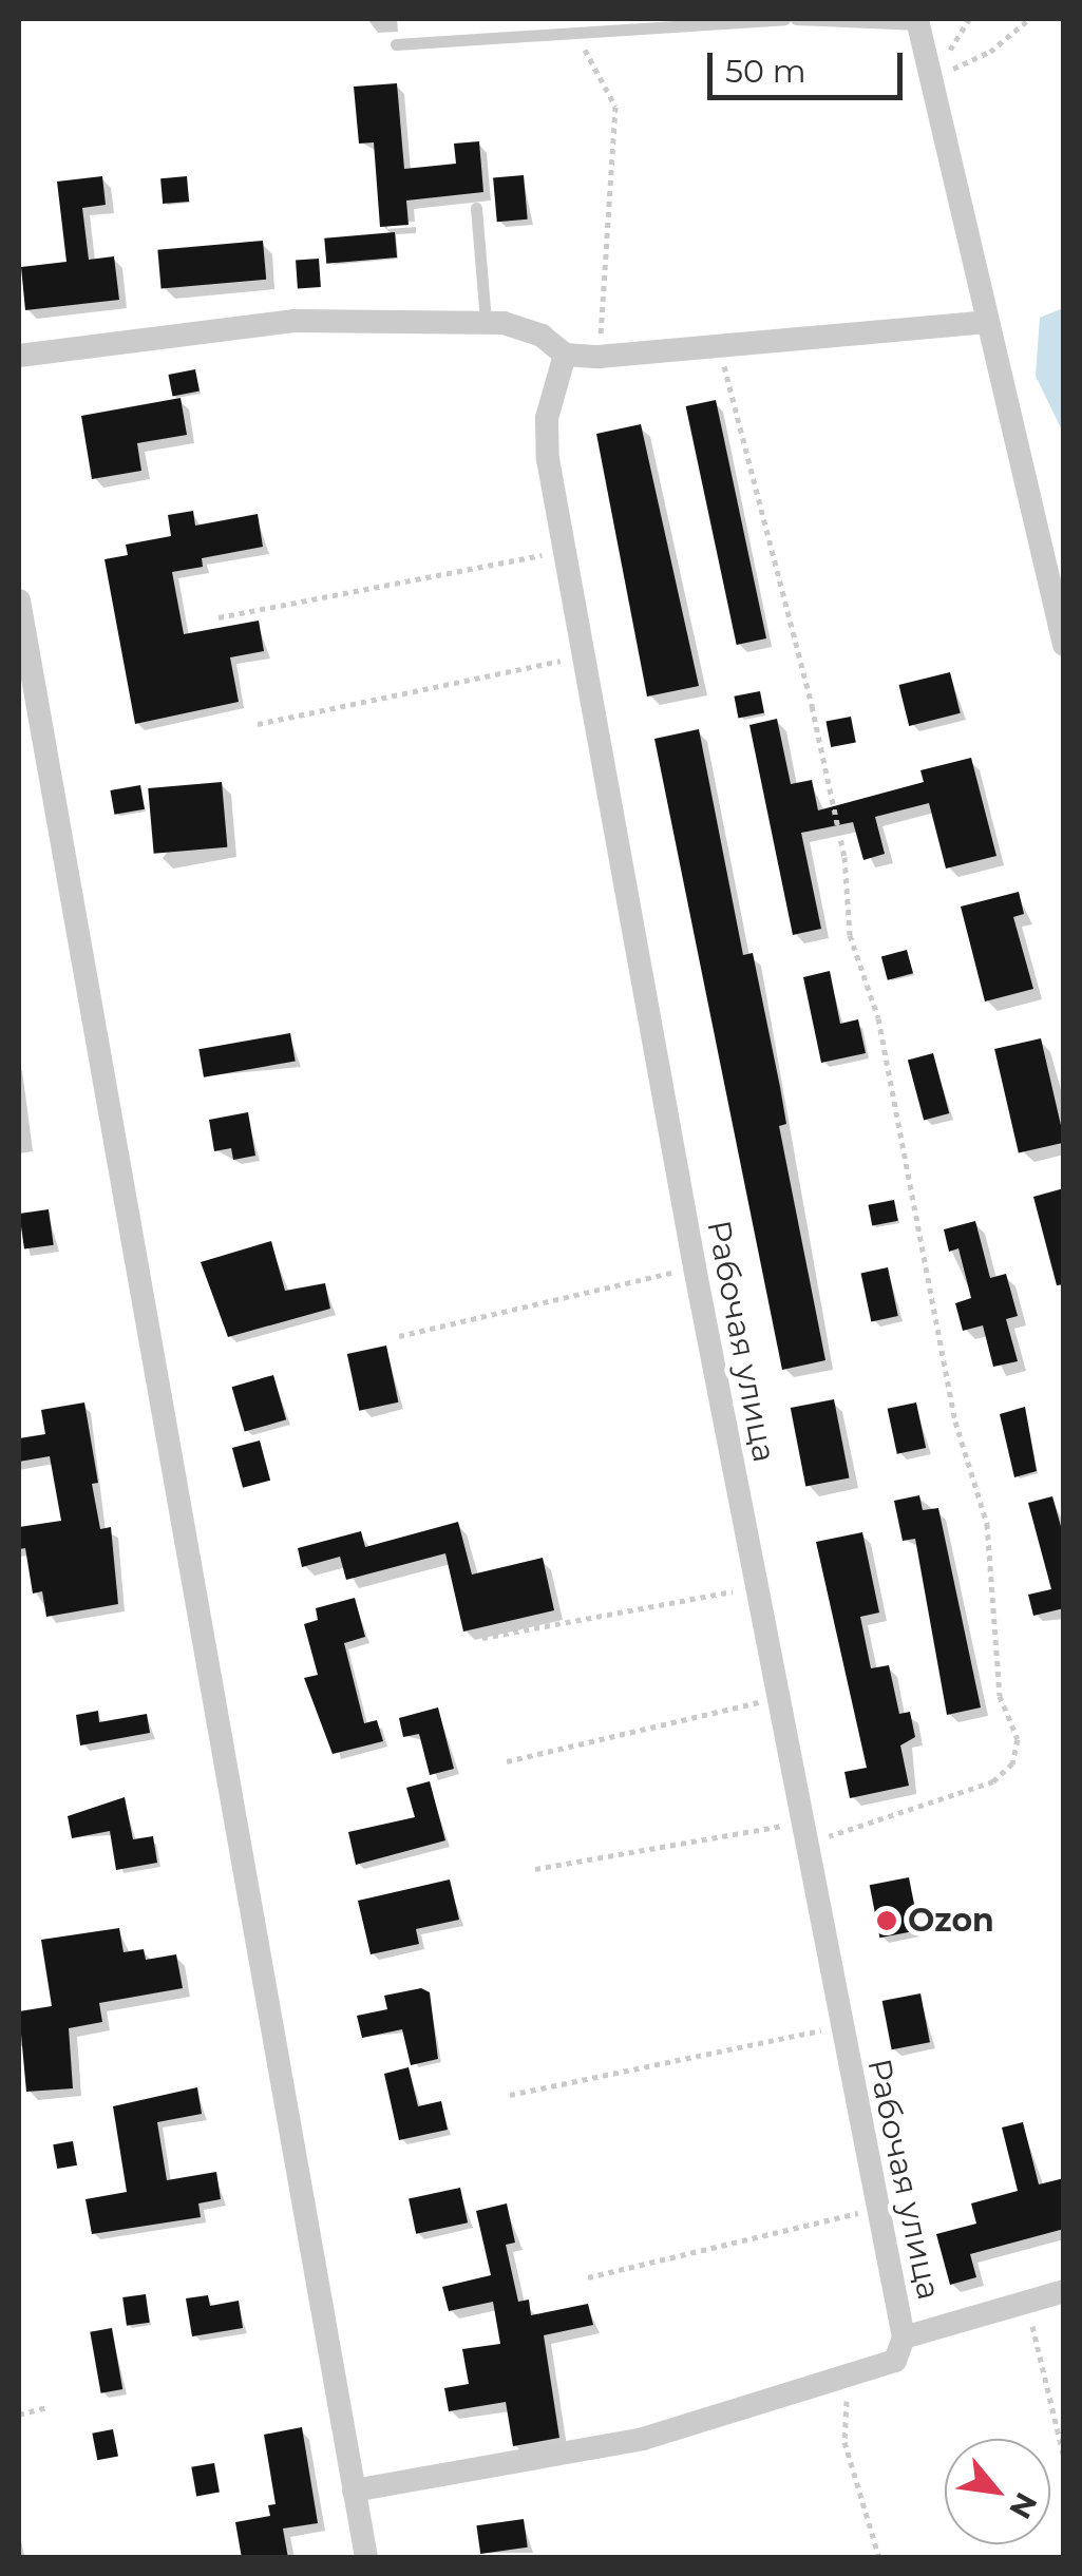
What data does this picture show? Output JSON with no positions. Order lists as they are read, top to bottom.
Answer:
{
  "streets": {
    "street": ["Рабочая улица"]
  },
  "places": ["Ozon"],
  "scale_bar": "50 m",
  "north": "bottom right"
}
